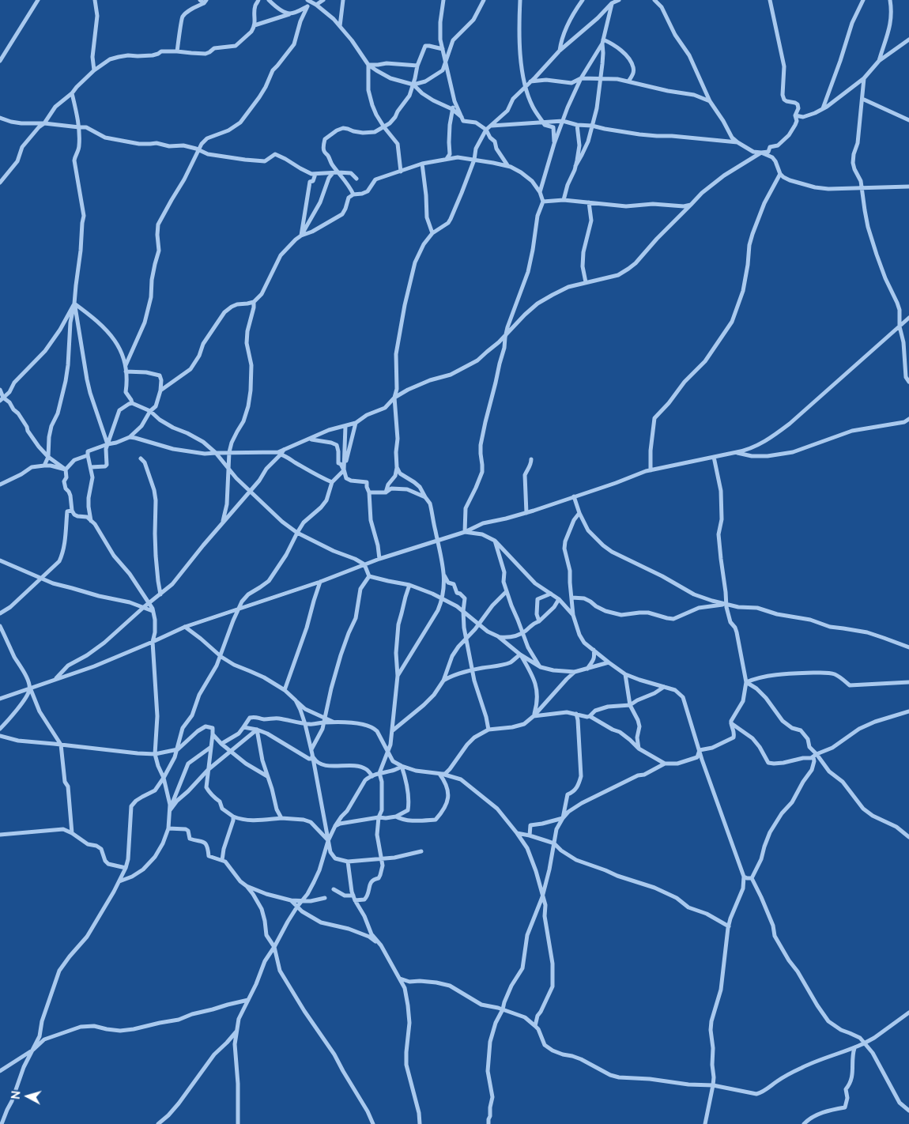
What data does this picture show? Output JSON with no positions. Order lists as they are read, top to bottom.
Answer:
{
  "north": "left"
}
